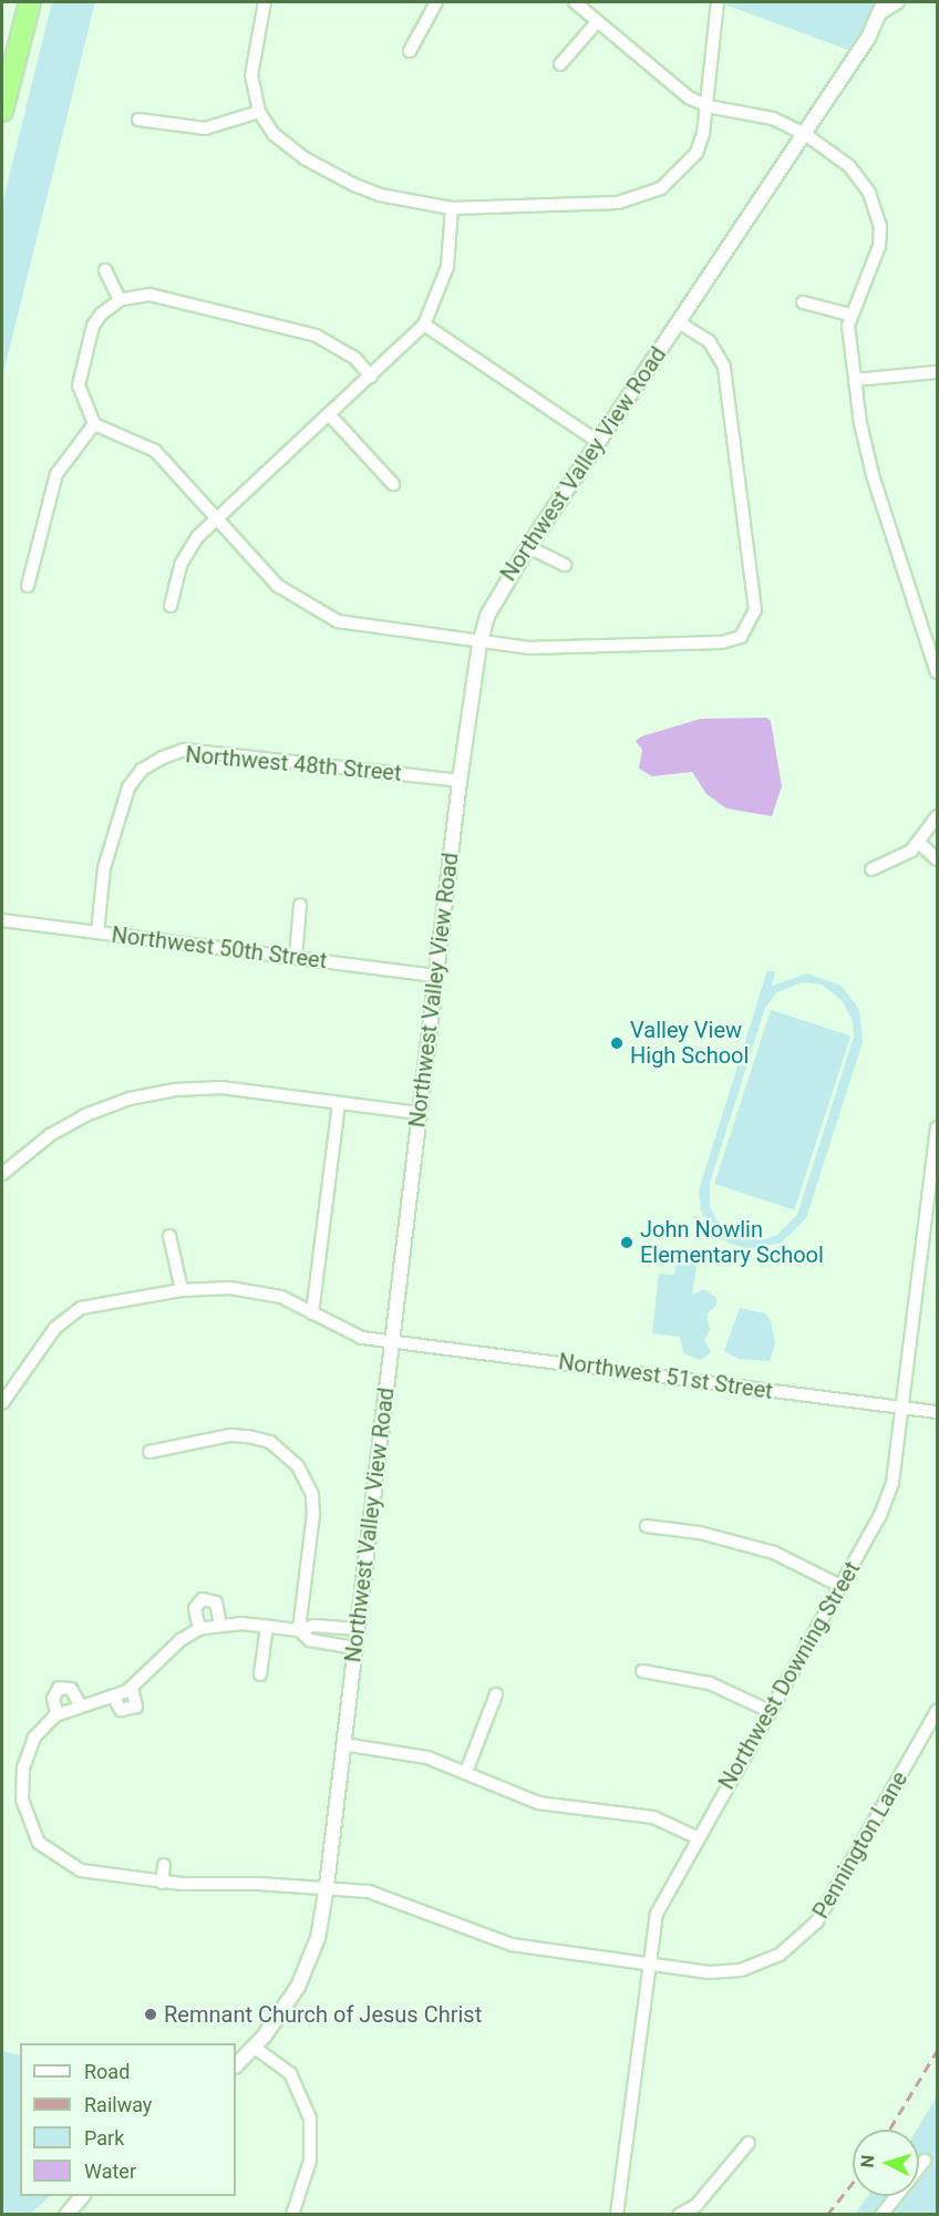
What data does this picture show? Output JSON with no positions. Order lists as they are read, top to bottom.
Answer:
{
  "streets": {
    "street": [
      "Northwest Valley View Road",
      "Northwest 48th Street",
      "Northwest 50th Street",
      "Northwest 51st Street",
      "Northwest Downing Street",
      "Pennington Lane"
    ]
  },
  "crossings": [
    ["Northwest Valley View Road", "Northwest 48th Street"],
    ["Northwest Valley View Road", "Northwest 50th Street"],
    ["Northwest Valley View Road", "Northwest 51st Street"],
    ["Northwest Valley View Road", "Pennington Lane"],
    ["Northwest 48th Street", "Northwest 50th Street"],
    ["Northwest 51st Street", "Northwest Downing Street"],
    ["Northwest Downing Street", "Pennington Lane"]
  ],
  "places": ["Valley View High School", "John Nowlin Elementary School", "Remnant Church of Jesus Christ"],
  "legend": [
    "Road",
    "Railway",
    "Park",
    "Water"
  ],
  "north": "left"
}
